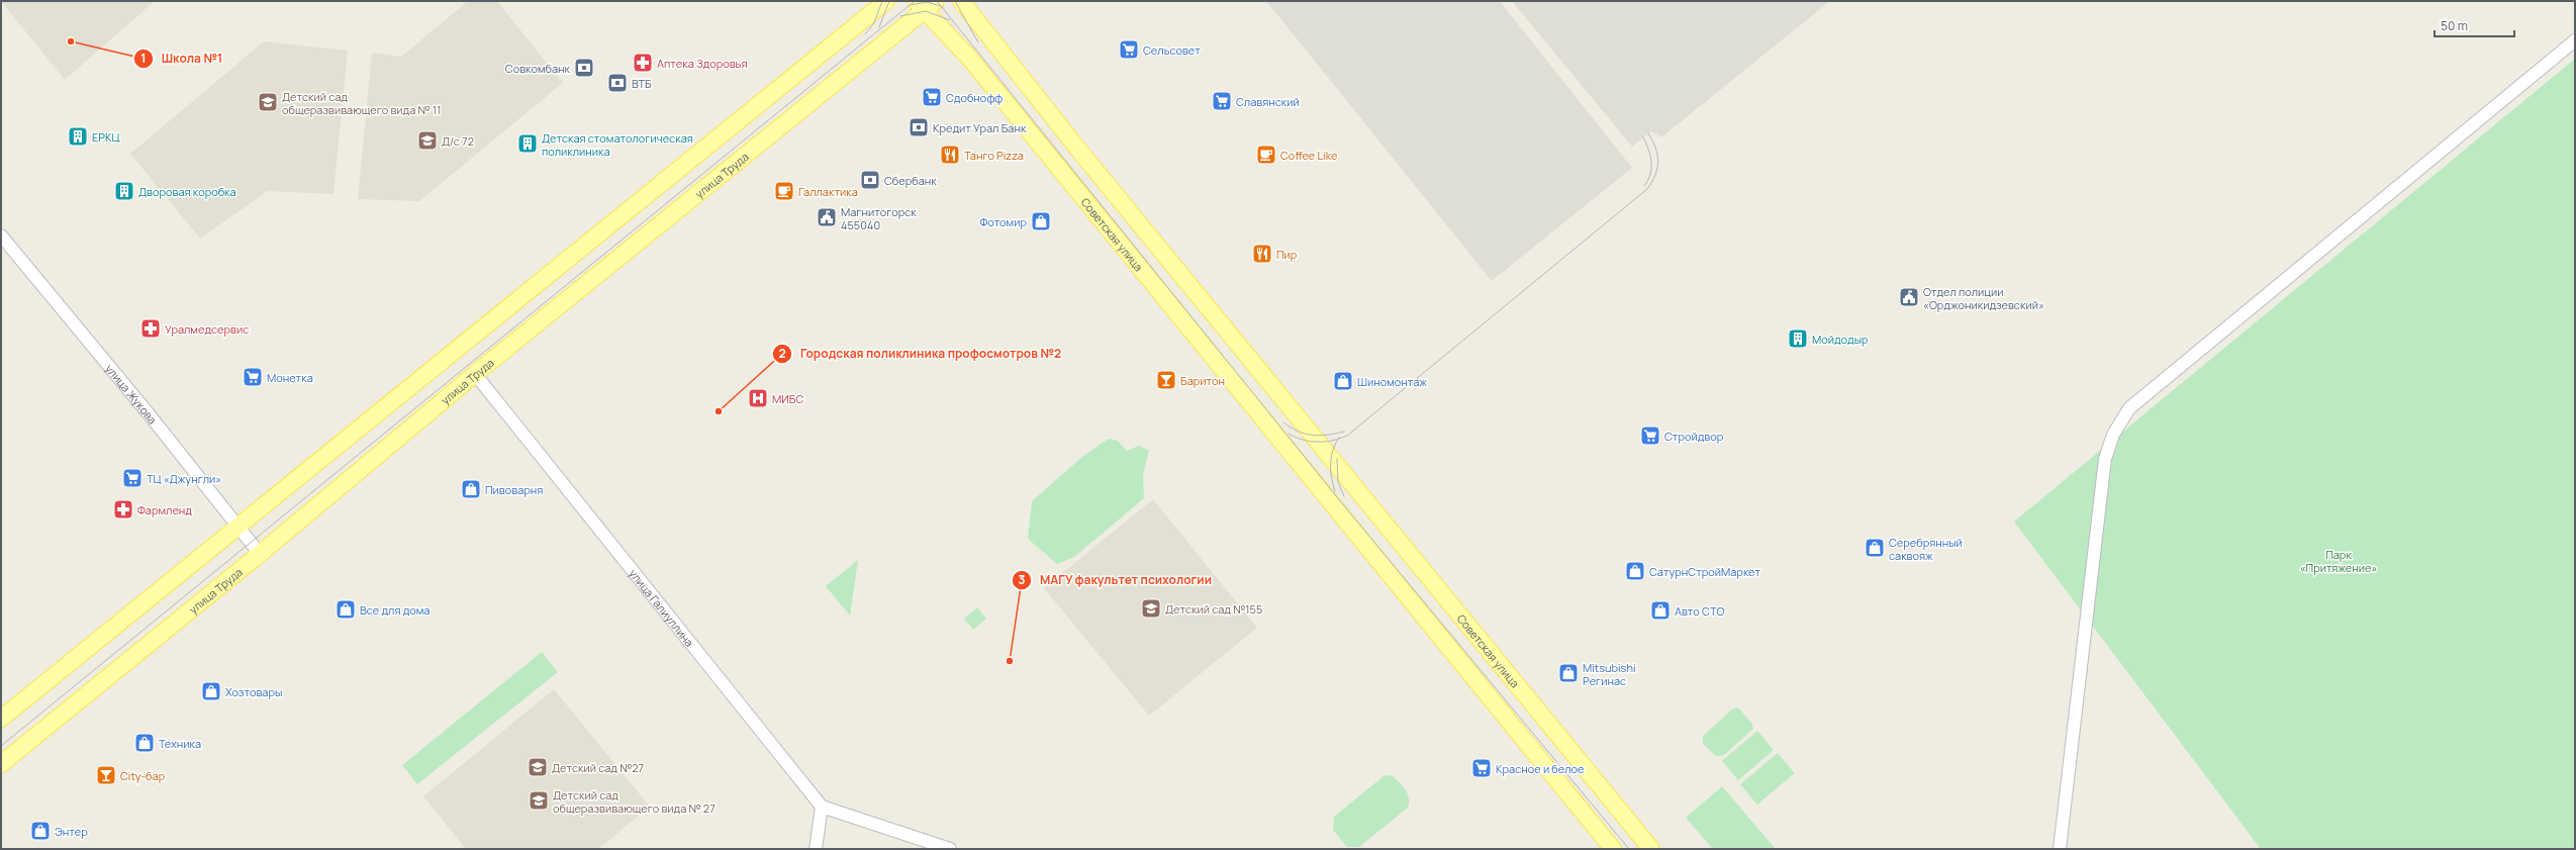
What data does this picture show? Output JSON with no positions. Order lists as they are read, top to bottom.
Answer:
{
  "streets": {
    "main road": ["улица Труда", "Советская улица"],
    "street": ["улица Жукова", "улица Галиуллина"]
  },
  "crossings": [
    ["улица Труда", "Советская улица"],
    ["улица Труда", "улица Жукова"],
    ["улица Труда", "улица Галиуллина"]
  ],
  "parks": ["Парк «Притяжение»"],
  "places": {
    "other": ["Школа №1", "Городская поликлиника профосмотров №2", "МАГУ факультет психологии"],
    "supermarket": [
      "Сельсовет",
      "Сдобнофф",
      "Славянский",
      "Монетка",
      "Стройдвор",
      "ТЦ «Джунгли»",
      "Красное и белое"
    ],
    "pharmacy": ["Аптека Здоровья", "Уралмедсервис", "Фармленд"],
    "bank": [
      "Совкомбанк",
      "ВТБ",
      "Кредит Урал Банк",
      "Сбербанк"
    ],
    "school or university": [
      "Детский сад общеразвивающего вида № 11",
      "Д/с 72",
      "Детский сад №155",
      "Детский сад №27",
      "Детский сад общеразвивающего вида № 27"
    ],
    "building": [
      "ЕРКЦ",
      "Детская стоматологическая поликлиника",
      "Дворовая коробка",
      "Мойдодыр"
    ],
    "restaurant": ["Танго Pizza", "Пир"],
    "cafe": ["Coffee Like", "Галлактика"],
    "public building": ["Магнитогорск 455040", "Отдел полиции «Орджоникидзевский»"],
    "shop": [
      "Фотомир",
      "Шиномонтаж",
      "Пивоварня",
      "Серебрянный саквояж",
      "СатурнСтройМаркет",
      "Все для дома",
      "Авто СТО",
      "Mitsubishi Регинас",
      "Хозтовары",
      "Техника",
      "Энтер"
    ],
    "bar": ["Баритон", "City-бар"],
    "hospital": ["МИБС"]
  },
  "scale_bar": "50 m"
}
